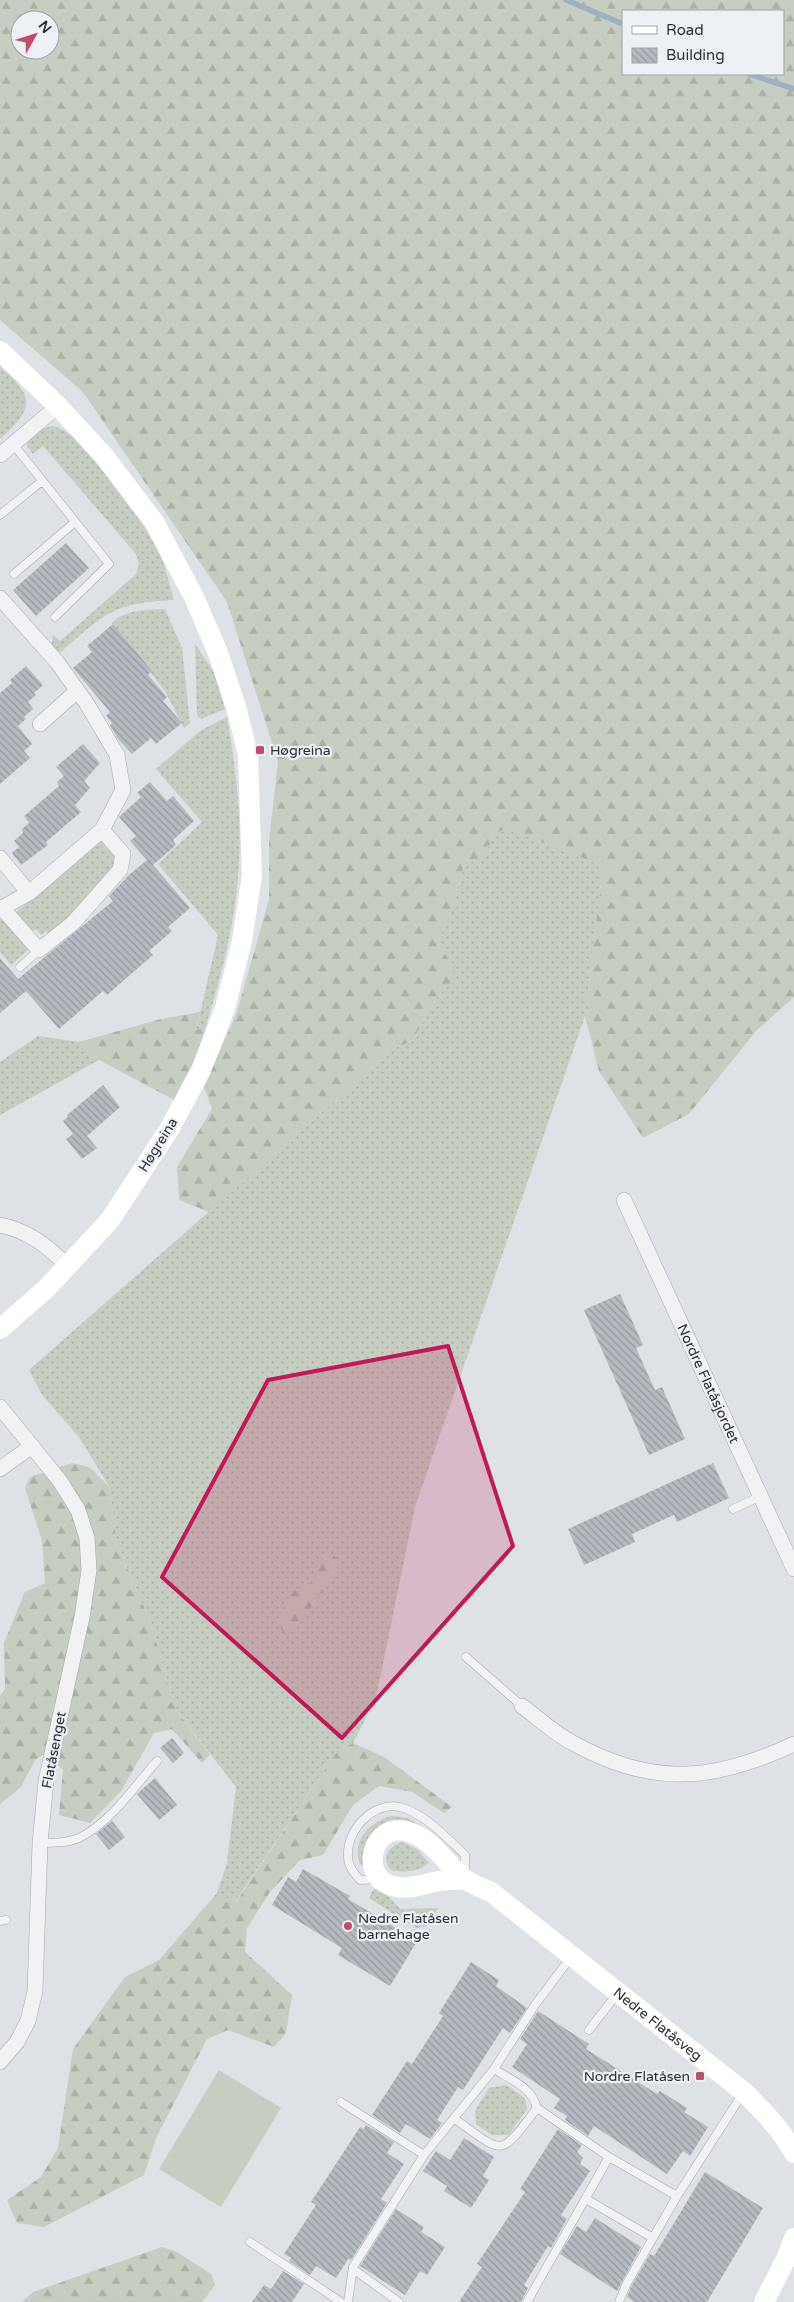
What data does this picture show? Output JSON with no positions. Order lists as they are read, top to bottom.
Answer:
{
  "streets": {
    "street": [
      "Høgreina",
      "Nordre Flatåsjordet",
      "Flatåsenget",
      "Nedre Flatåsveg"
    ]
  },
  "places": {
    "transit": ["Høgreina", "Nordre Flatåsen"],
    "other": ["Nedre Flatåsen barnehage"]
  },
  "legend": ["Road", "Building"],
  "north": "top right"
}
